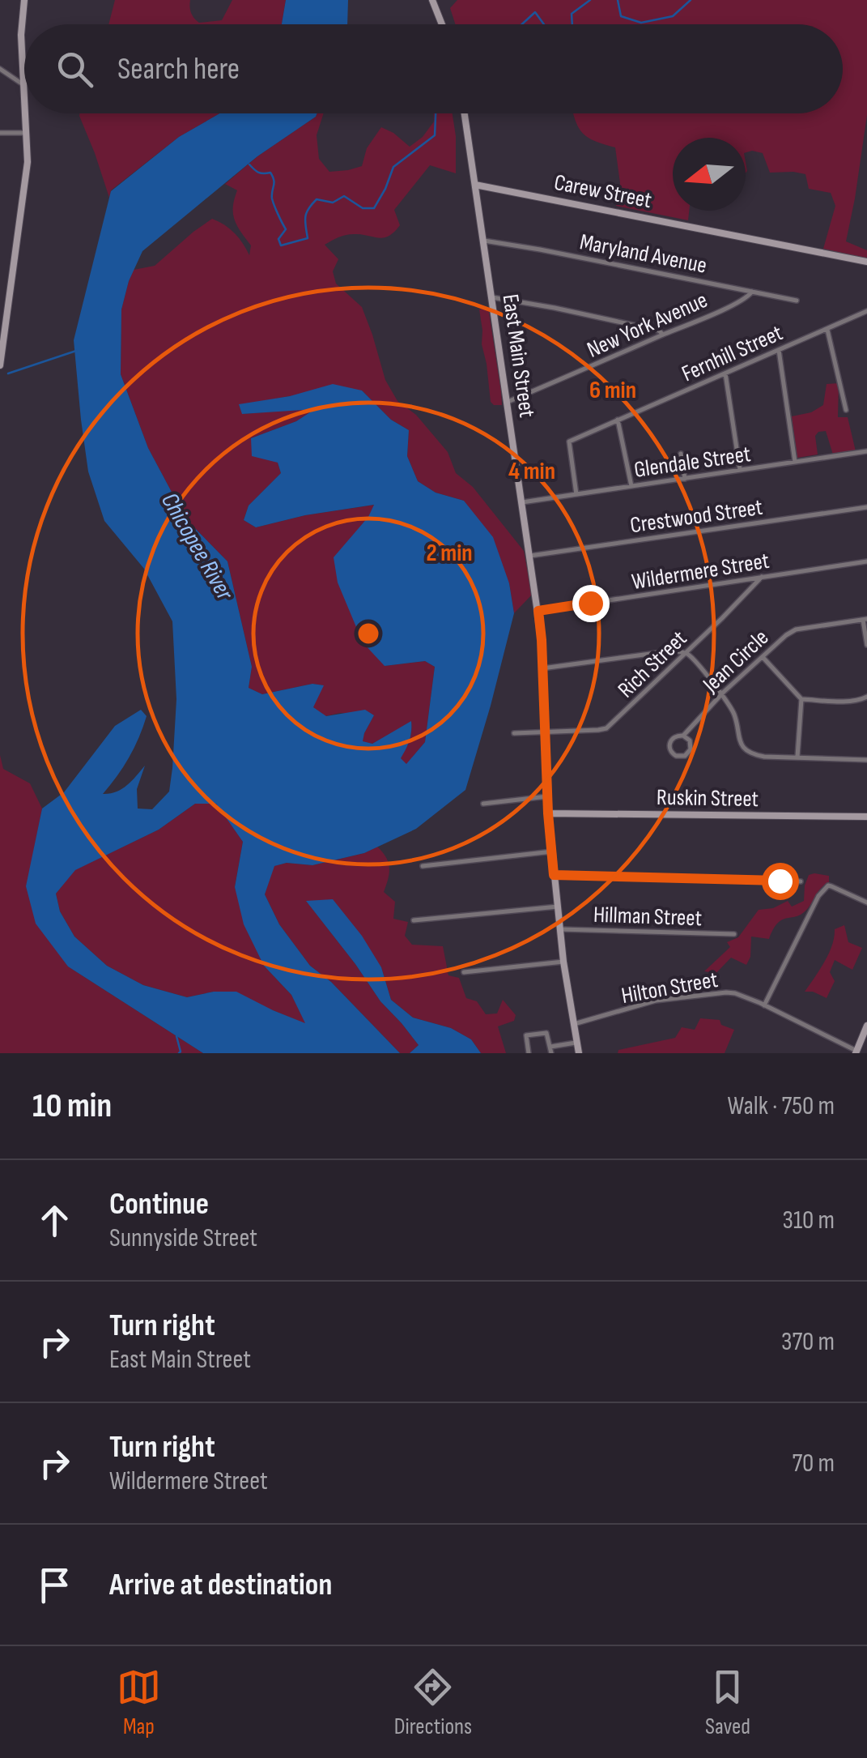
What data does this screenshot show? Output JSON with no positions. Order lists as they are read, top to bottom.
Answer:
{
  "streets": {
    "main road": ["Carew Street", "East Main Street", "Ruskin Street"],
    "street": [
      "Maryland Avenue",
      "New York Avenue",
      "Fernhill Street",
      "Glendale Street",
      "Crestwood Street",
      "Wildermere Street",
      "Jean Circle",
      "Rich Street",
      "Hillman Street",
      "Hilton Street"
    ]
  },
  "crossings": [
    ["Carew Street", "East Main Street"],
    ["Maryland Avenue", "New York Avenue"],
    ["Maryland Avenue", "East Main Street"],
    ["New York Avenue", "East Main Street"],
    ["Fernhill Street", "Glendale Street"],
    ["East Main Street", "Glendale Street"],
    ["East Main Street", "Crestwood Street"],
    ["East Main Street", "Wildermere Street"],
    ["East Main Street", "Rich Street"],
    ["East Main Street", "Ruskin Street"],
    ["East Main Street", "Hillman Street"],
    ["East Main Street", "Hilton Street"],
    ["Wildermere Street", "Rich Street"]
  ],
  "water": ["Chicopee River"],
  "north": "left",
  "page": {
    "search": "Search here",
    "heading": ["10 min", "Walk · 750 m"],
    "list": [
      ["Continue", "Sunnyside Street", "310 m"],
      ["Turn right", "East Main Street", "370 m"],
      ["Turn right", "Wildermere Street", "70 m"],
      "Arrive at destination"
    ],
    "nav": ["Map", "Directions", "Saved"]
  },
  "rings": ["6 min", "4 min", "2 min"]
}
